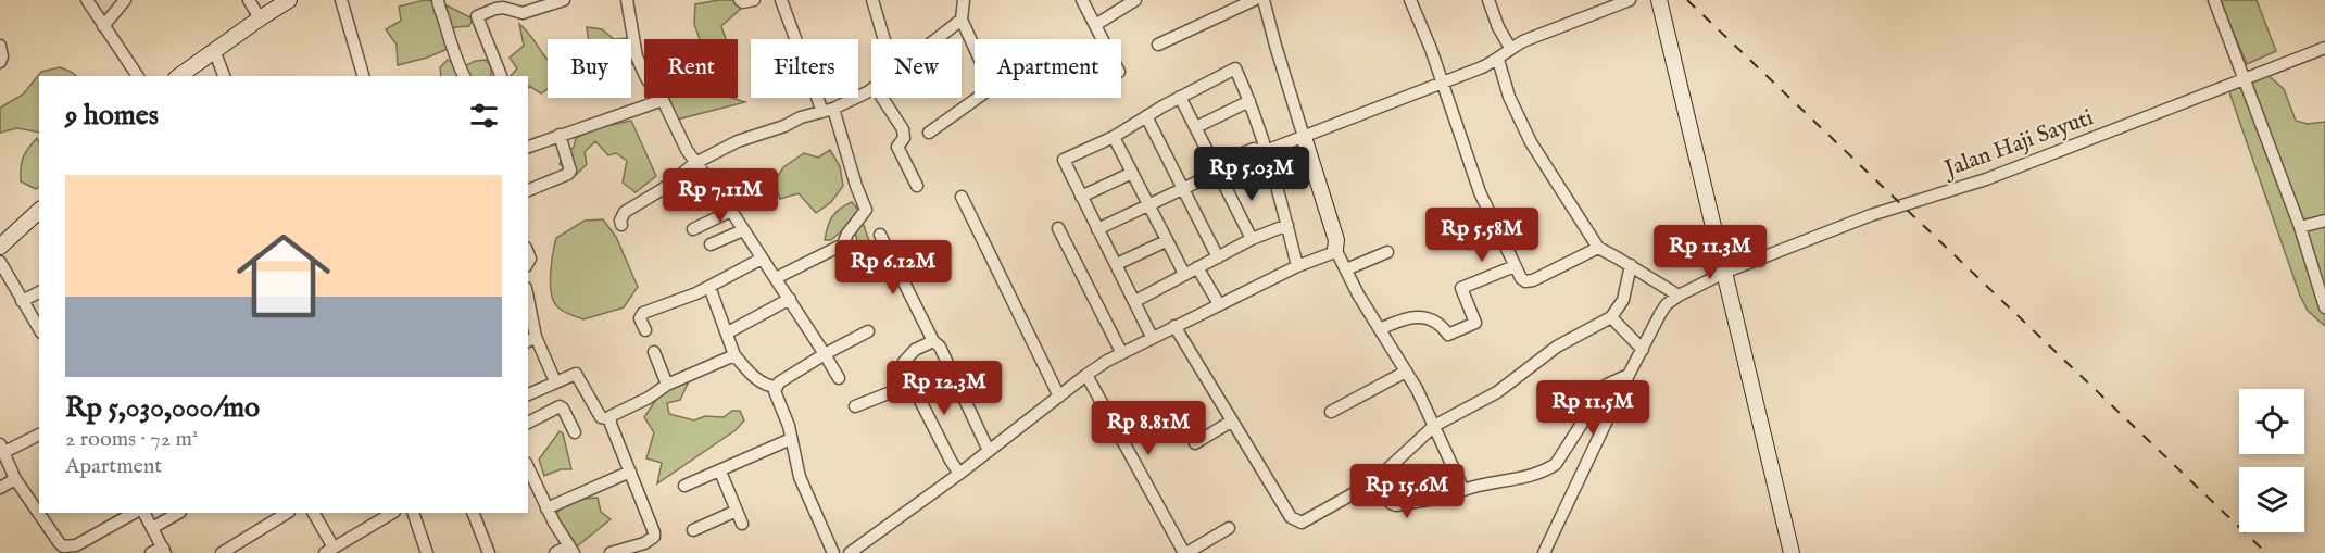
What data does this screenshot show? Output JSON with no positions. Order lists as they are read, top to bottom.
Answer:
{
  "streets": {
    "street": ["Jalan Haji Sayuti"]
  },
  "page": {
    "chip": [
      "Buy",
      "Rent",
      "Filters",
      "New",
      "Apartment"
    ],
    "heading": "9 homes",
    "price": [
      "Rp 5.03M",
      "Rp 7.11M",
      "Rp 5.58M",
      "Rp 11.3M",
      "Rp 6.12M",
      "Rp 12.3M",
      "Rp 11.5M",
      "Rp 8.81M",
      "Rp 15.6M"
    ],
    "list": [
      {
        "name": "Rp 5,030,000/mo",
        "note": "2 rooms · 72 m² · Apartment"
      }
    ]
  }
}
